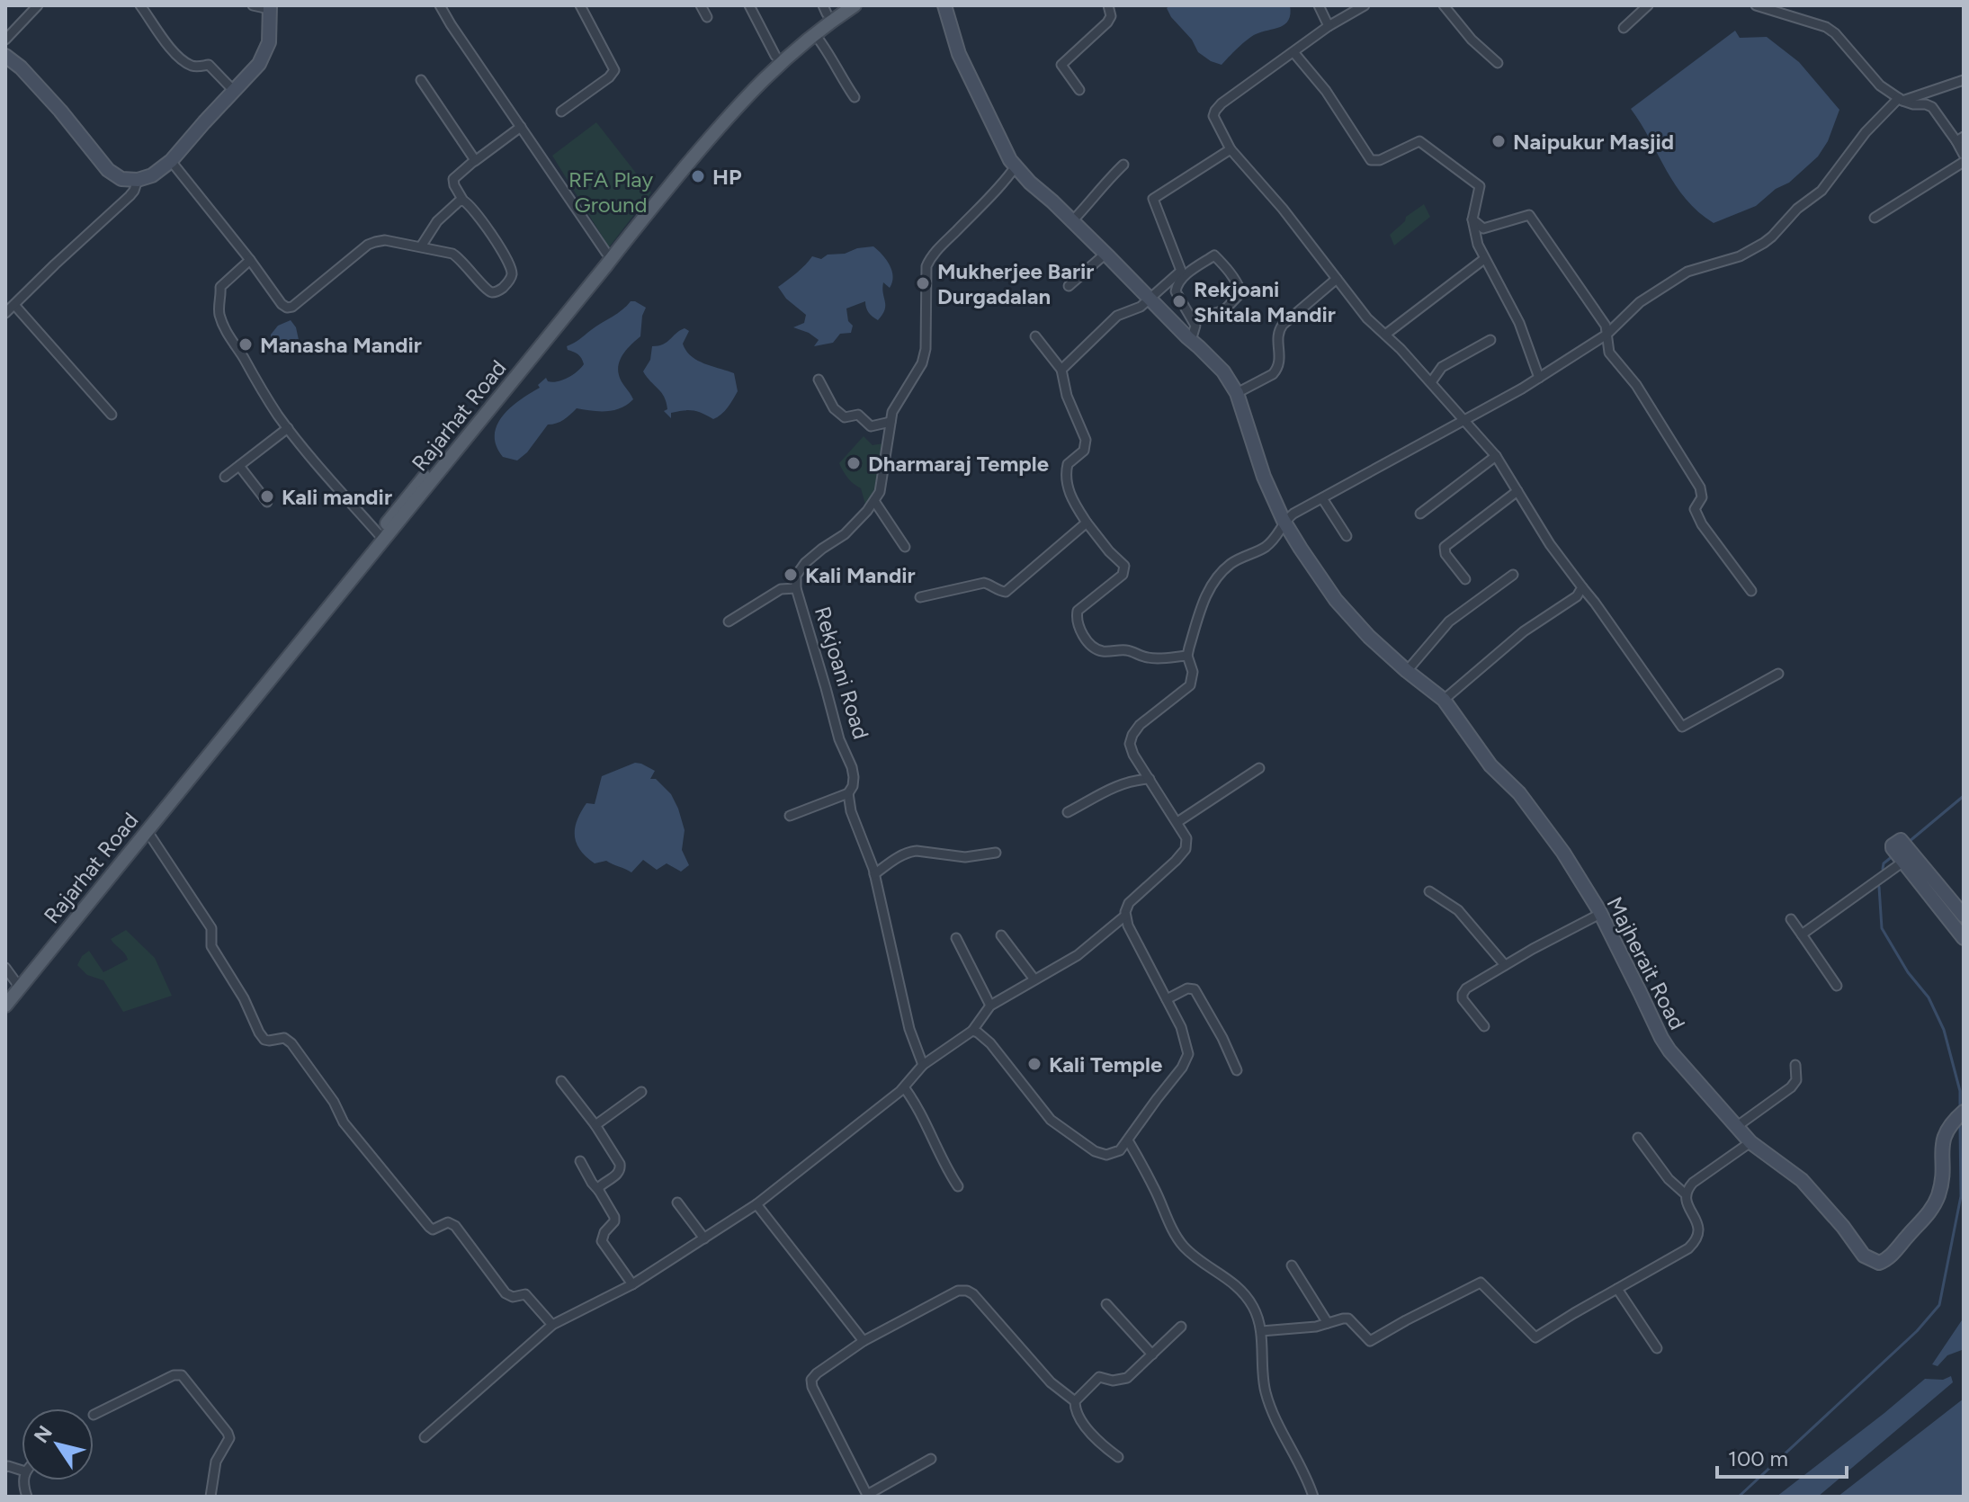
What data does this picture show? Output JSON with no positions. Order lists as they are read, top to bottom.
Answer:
{
  "streets": {
    "main road": ["Rajarhat Road"],
    "street": ["Rekjoani Road", "Majherait Road"]
  },
  "parks": ["RFA Play Ground"],
  "places": [
    "Naipukur Masjid",
    "HP",
    "Mukherjee Barir Durgadalan",
    "Rekjoani Shitala Mandir",
    "Manasha Mandir",
    "Dharmaraj Temple",
    "Kali mandir",
    "Kali Mandir",
    "Kali Temple"
  ],
  "scale_bar": "100 m",
  "north": "top left"
}
